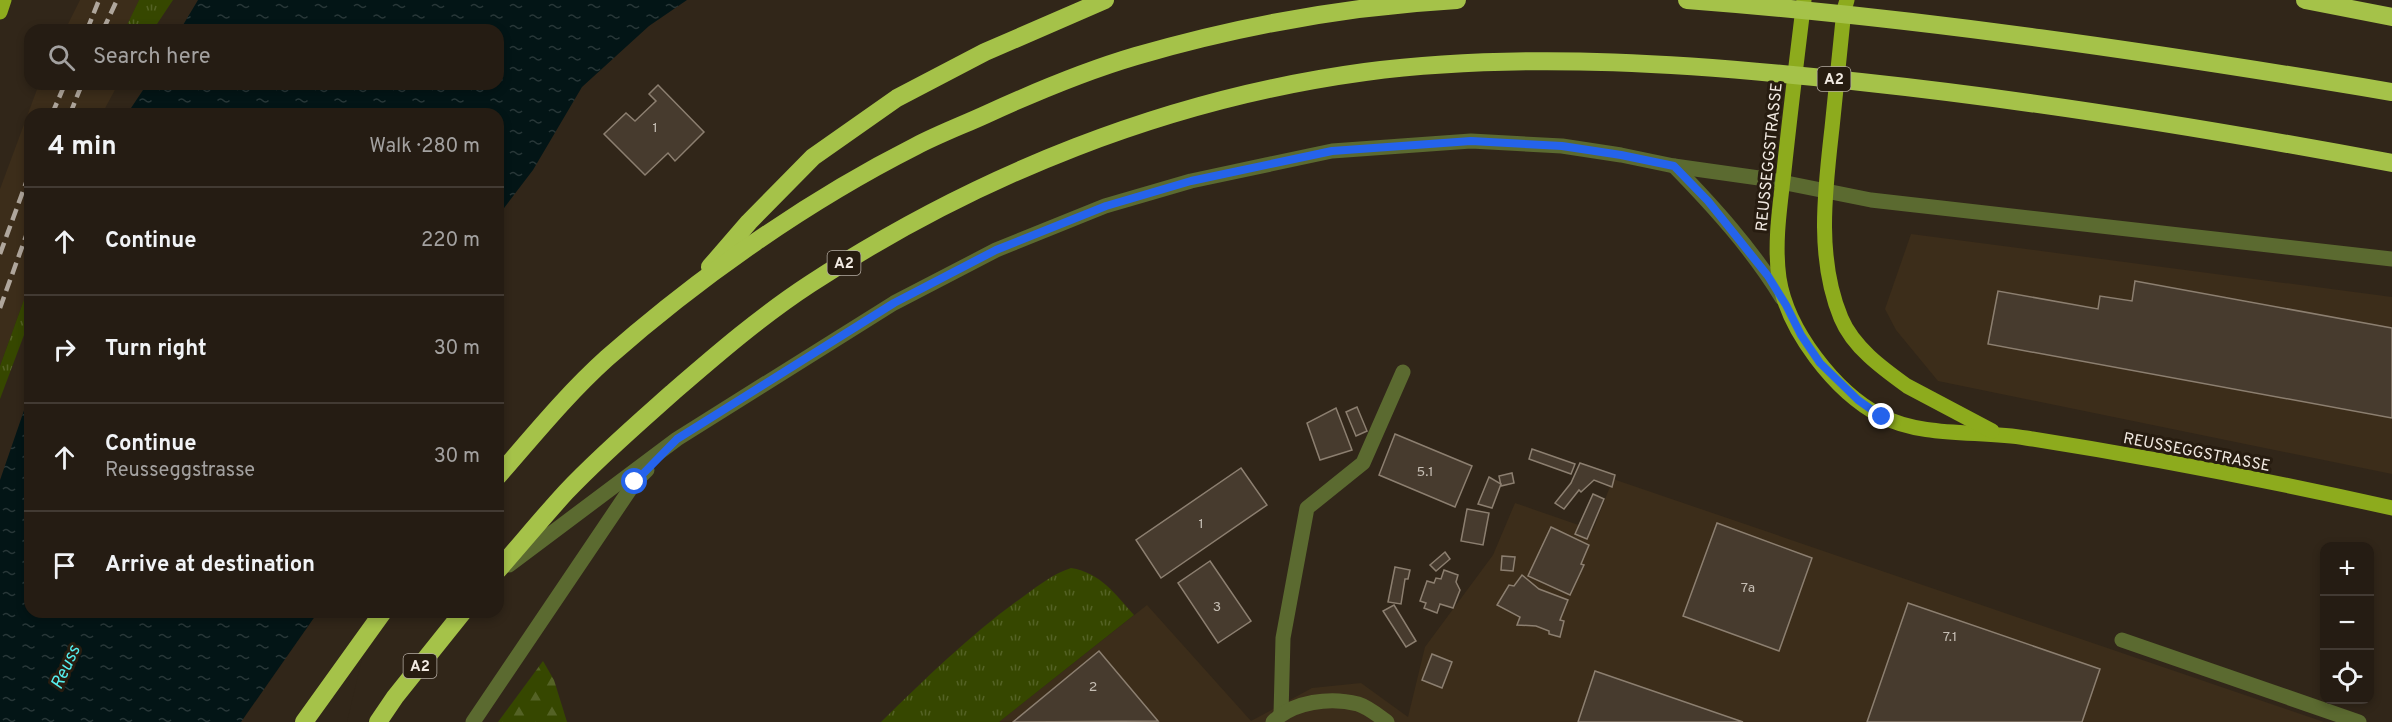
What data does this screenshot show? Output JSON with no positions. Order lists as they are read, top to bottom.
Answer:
{
  "streets": {
    "highway": ["A2"],
    "main road": ["REUSSEGGSTRASSE"]
  },
  "water": ["Reuss"],
  "house_numbers": [
    "1",
    "5.1",
    "1",
    "7a",
    "3",
    "7.1",
    "2"
  ],
  "page": {
    "search": "Search here",
    "heading": ["4 min", "Walk · 280 m"],
    "list": [
      ["Continue", "220 m"],
      ["Turn right", "30 m"],
      ["Continue", "Reusseggstrasse", "30 m"],
      "Arrive at destination"
    ],
    "map_buttons": ["+", "−"]
  }
}
